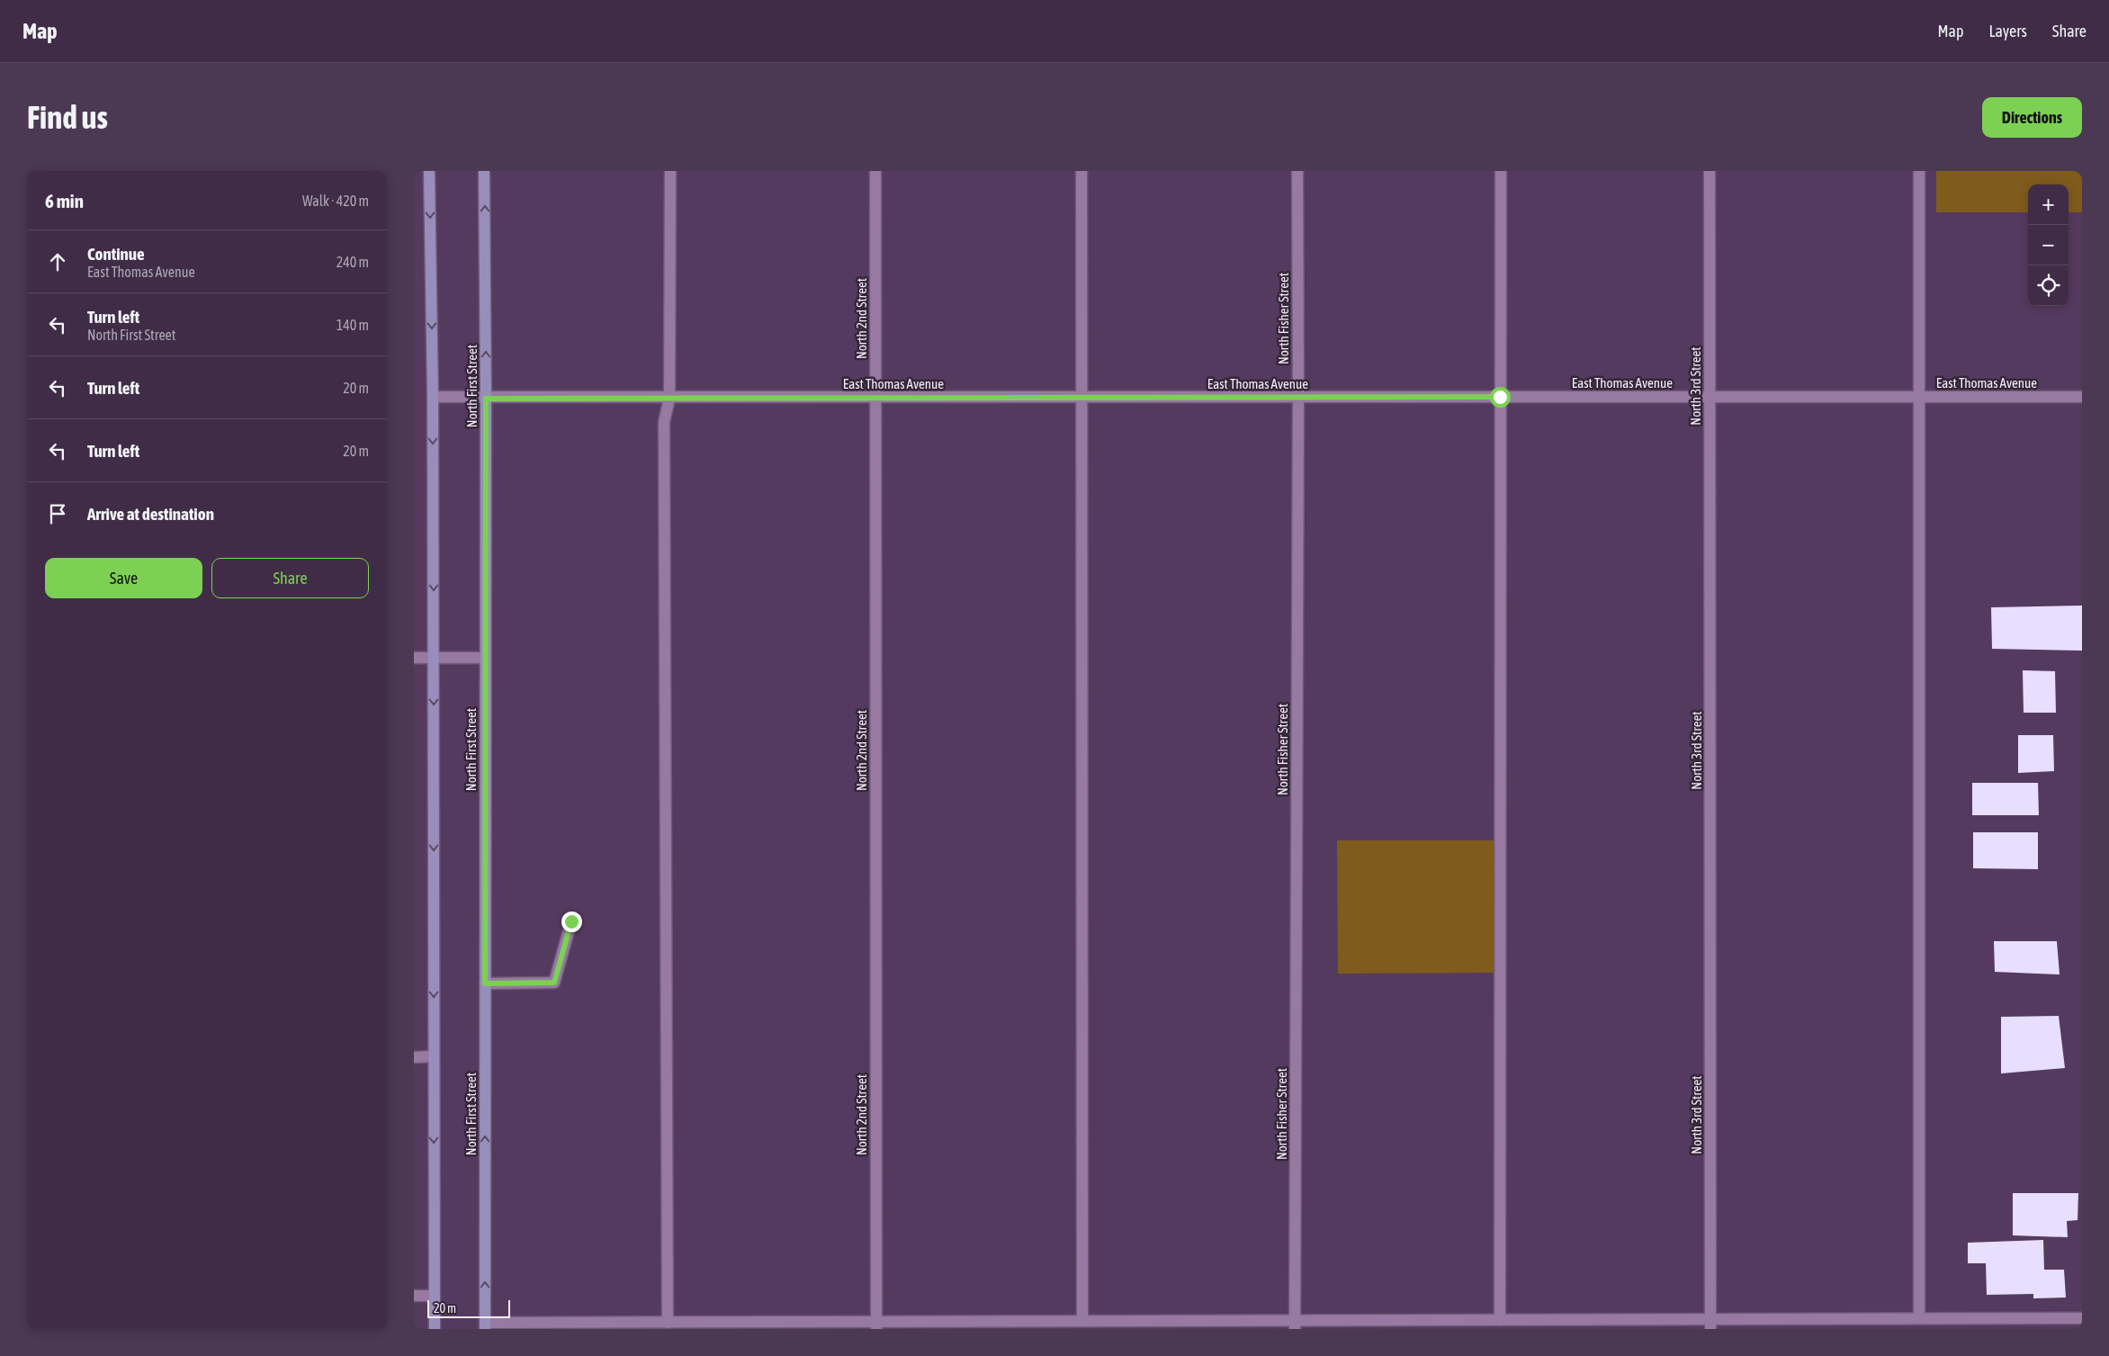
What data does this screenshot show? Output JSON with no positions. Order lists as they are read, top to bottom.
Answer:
{
  "streets": {
    "main road": ["North First Street"],
    "street": [
      "North 2nd Street",
      "North Fisher Street",
      "East Thomas Avenue",
      "North 3rd Street"
    ]
  },
  "crossings": [
    ["North 2nd Street", "East Thomas Avenue"],
    ["North Fisher Street", "East Thomas Avenue"],
    ["East Thomas Avenue", "North First Street"],
    ["East Thomas Avenue", "North 3rd Street"]
  ],
  "scale_bar": "20 m",
  "page": {
    "header": "Map",
    "nav": ["Map", "Layers", "Share"],
    "buttons": [
      "Directions",
      ["Save", "Share"]
    ],
    "title": "Find us",
    "heading": ["6 min", "Walk · 420 m"],
    "map_buttons": ["+", "−"],
    "list": [
      ["Continue", "East Thomas Avenue", "240 m"],
      ["Turn left", "North First Street", "140 m"],
      ["Turn left", "20 m"],
      ["Turn left", "20 m"],
      "Arrive at destination"
    ],
    "scale": "20 m"
  }
}
